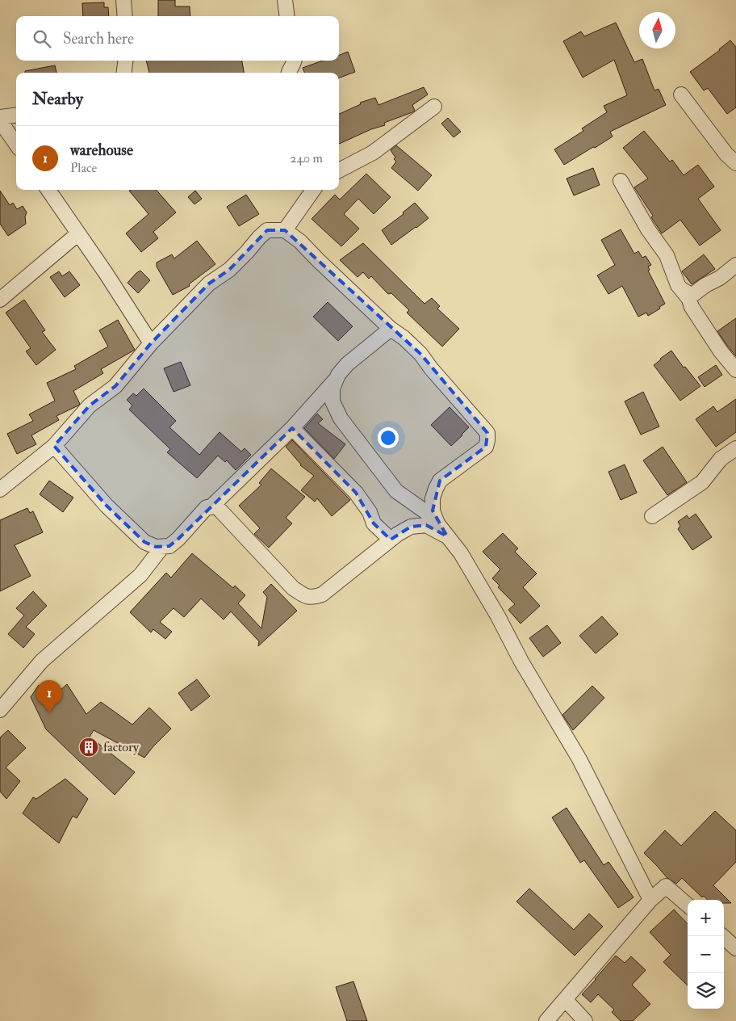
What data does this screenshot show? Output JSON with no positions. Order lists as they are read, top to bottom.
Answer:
{
  "places": {
    "building": ["factory"]
  },
  "north": "top",
  "page": {
    "search": "Search here",
    "heading": "Nearby",
    "list": [
      {
        "mark": "1",
        "name": "warehouse",
        "note": "Place",
        "value": "240 m"
      }
    ],
    "pins": "1",
    "map_buttons": ["+", "−"]
  }
}
